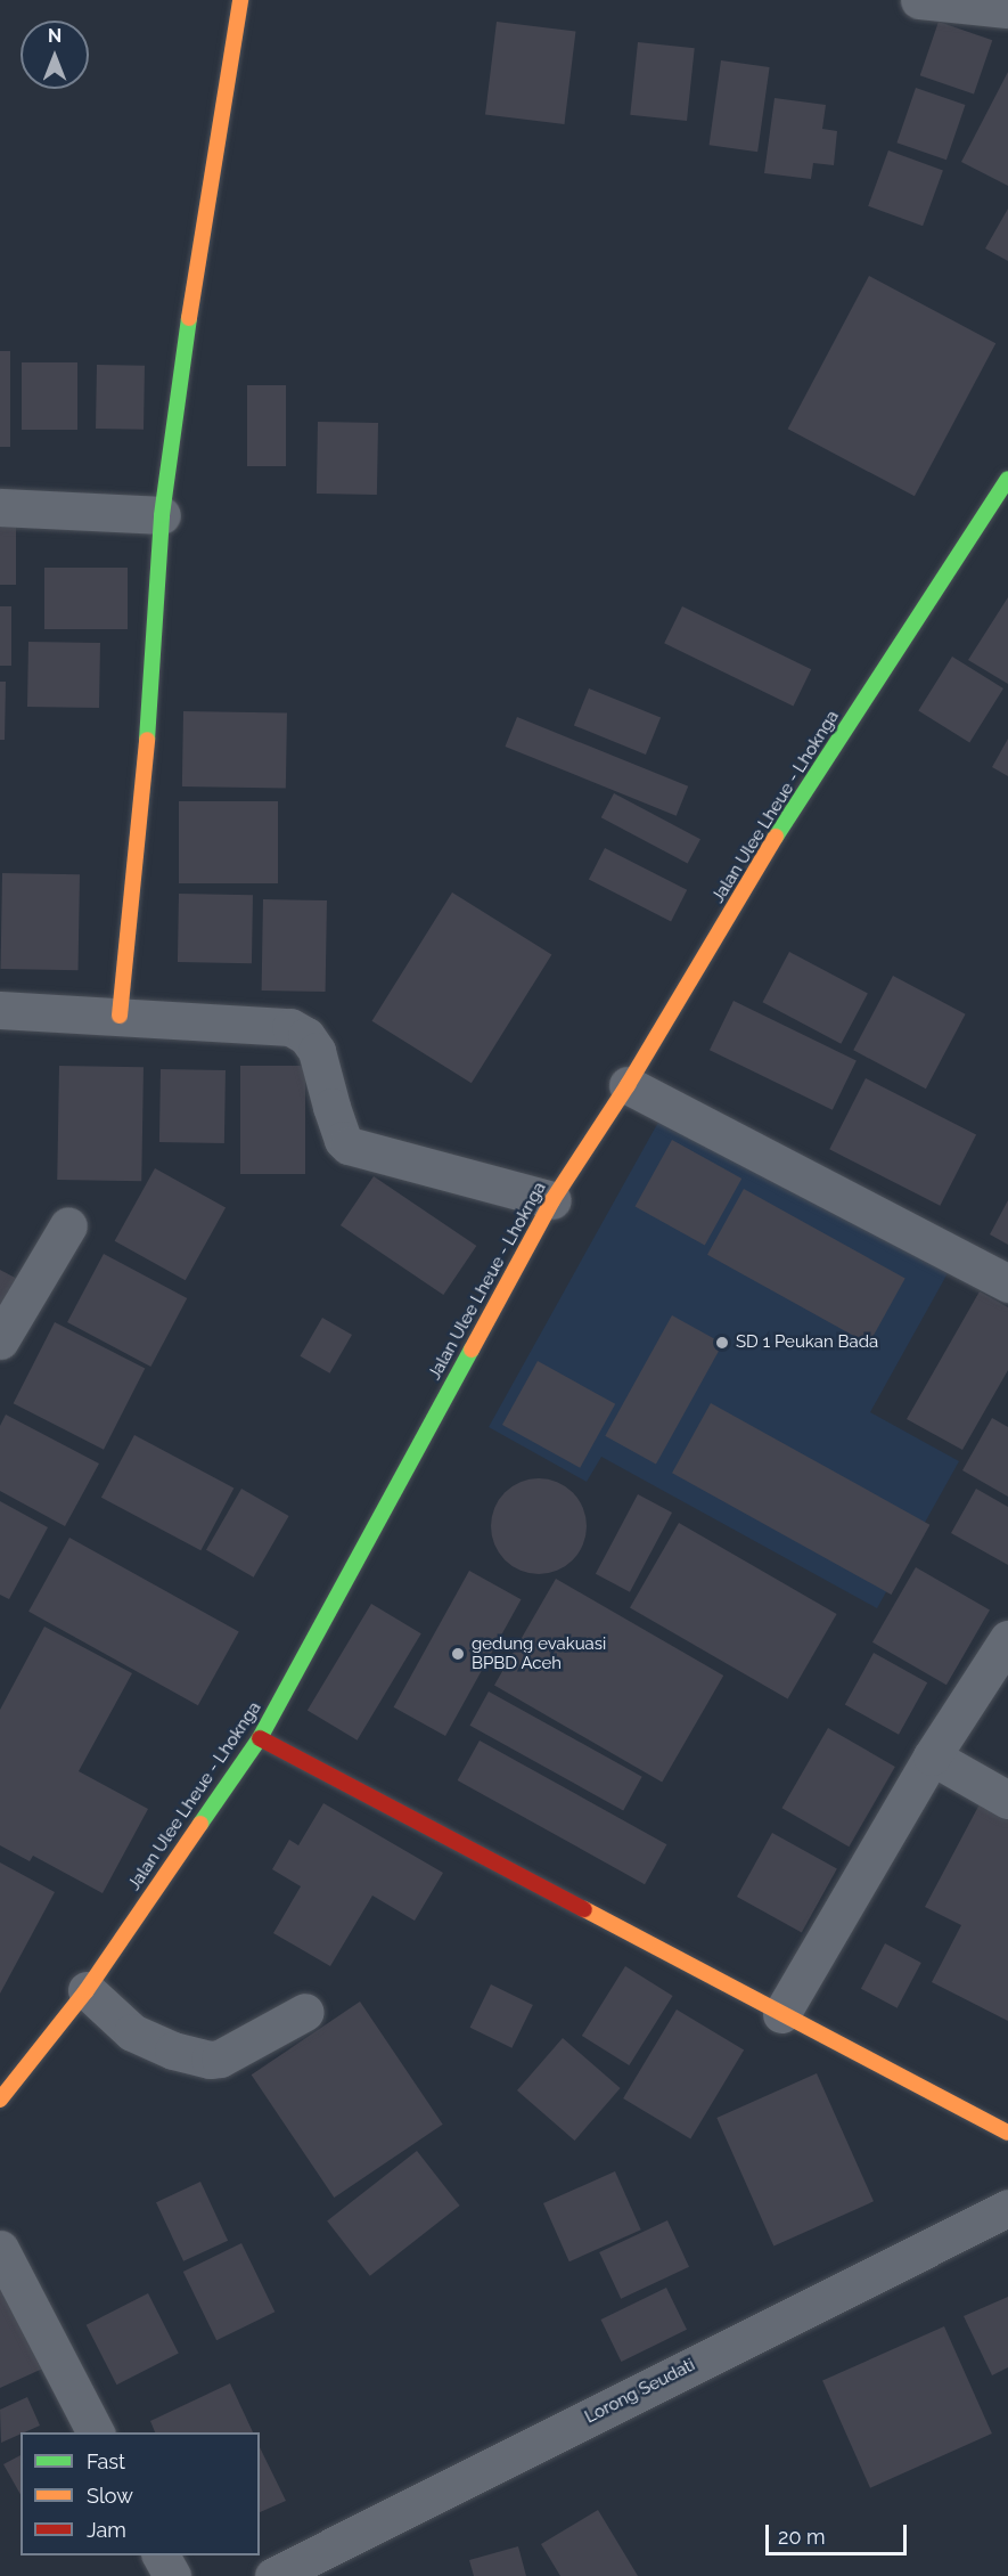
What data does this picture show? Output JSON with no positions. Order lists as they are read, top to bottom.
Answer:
{
  "streets": {
    "main road": ["Jalan Ulee Lheue - Lhoknga"],
    "street": ["Lorong Seudati"]
  },
  "places": ["SD 1 Peukan Bada", "gedung evakuasi BPBD Aceh"],
  "legend": ["Fast", "Slow", "Jam"],
  "scale_bar": "20 m",
  "north": "top"
}
